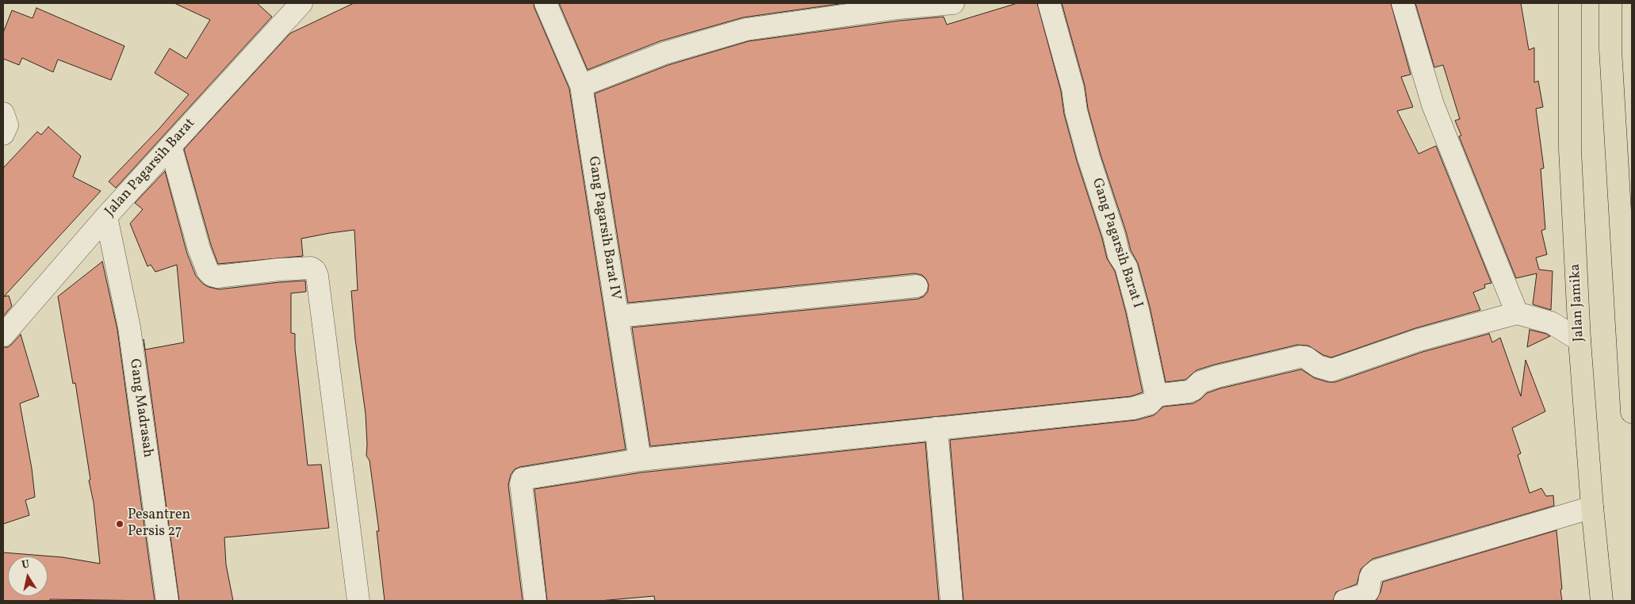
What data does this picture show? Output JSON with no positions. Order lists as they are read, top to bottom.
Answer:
{
  "streets": {
    "main road": ["Jalan Jamika"],
    "street": [
      "Jalan Pagarsih Barat",
      "Gang Pagarsih Barat IV",
      "Gang Pagarsih Barat I",
      "Gang Madrasah"
    ]
  },
  "crossings": [
    ["Jalan Pagarsih Barat", "Gang Madrasah"]
  ],
  "places": ["Pesantren Persis 27"],
  "north": "top"
}
